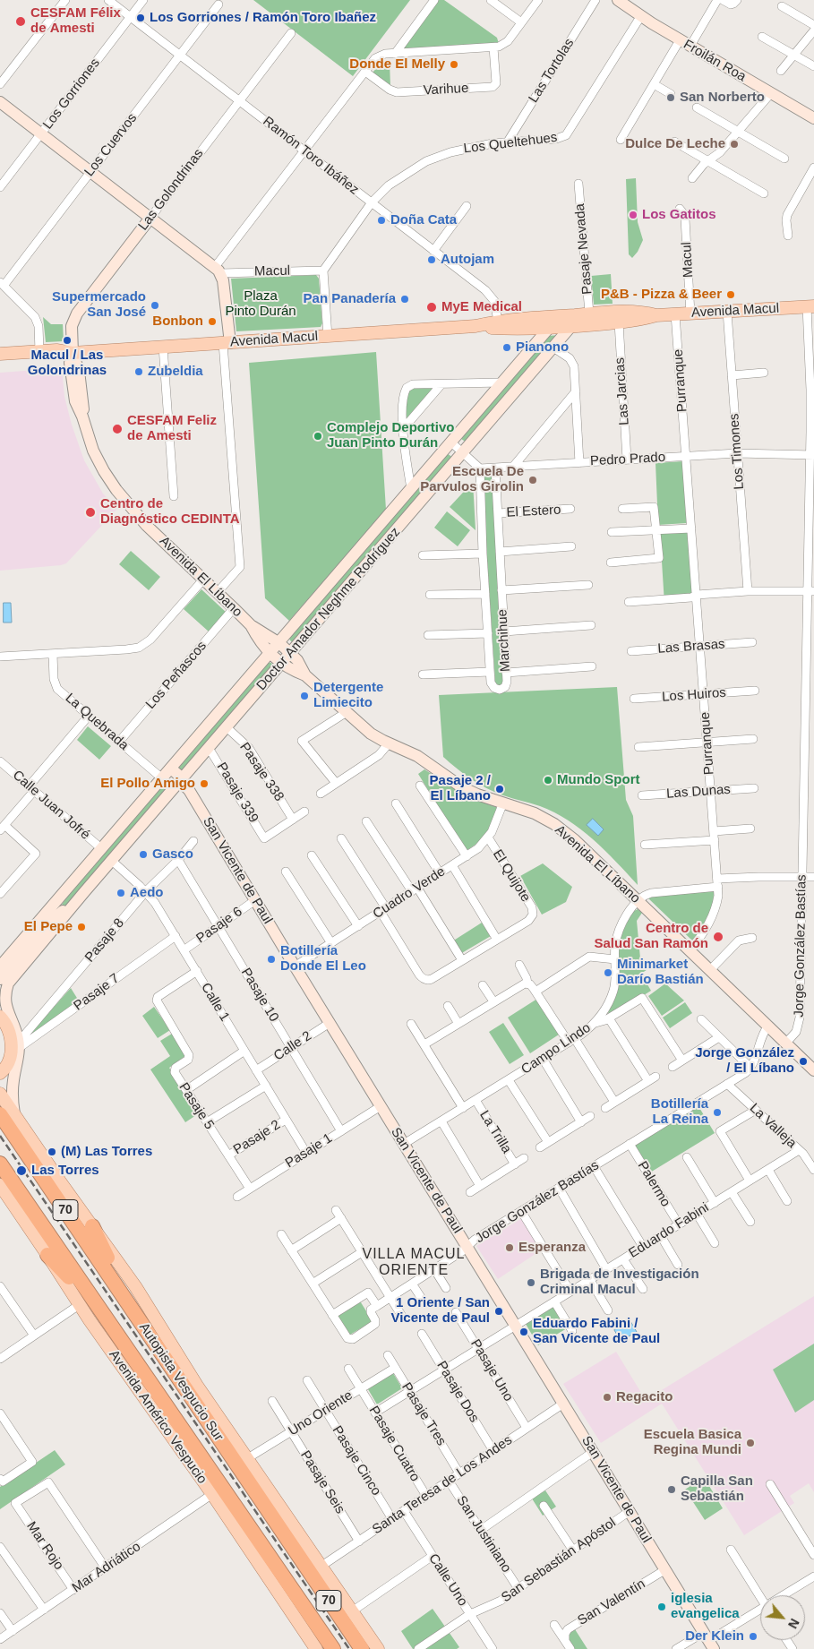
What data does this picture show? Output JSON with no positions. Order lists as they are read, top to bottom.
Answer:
{
  "streets": {
    "highway": ["70", "Autopista Vespucio Sur"],
    "main road": [
      "Froilán Roa",
      "Las Golondrinas",
      "Avenida Macul",
      "Avenida El Líbano",
      "Doctor Amador Neghme Rodríguez",
      "San Vicente de Paul",
      "Avenida Américo Vespucio"
    ],
    "street": [
      "Las Tortolas",
      "Varihue",
      "Los Gorriones",
      "Los Queltehues",
      "Los Cuervos",
      "Ramón Toro Ibáñez",
      "Pasaje Nevada",
      "Macul",
      "Purranque",
      "Las Jarcias",
      "Los Timones",
      "Pedro Prado",
      "El Estero",
      "Marchihue",
      "Las Brasas",
      "Los Peñascos",
      "Los Huiros",
      "La Quebrada",
      "Pasaje 338",
      "Las Dunas",
      "Pasaje 339",
      "Calle Juan Jofré",
      "El Quijote",
      "Cuadro Verde",
      "Pasaje 6",
      "Pasaje 8",
      "Jorge González Bastías",
      "Pasaje 7",
      "Pasaje 10",
      "Calle 1",
      "Calle 2",
      "Campo Lindo",
      "Pasaje 5",
      "La Valleja",
      "La Trilla",
      "Pasaje 2",
      "Pasaje 1",
      "Palermo",
      "Eduardo Fabini",
      "Pasaje Uno",
      "Pasaje Dos",
      "Uno Oriente",
      "Pasaje Tres",
      "Pasaje Cuatro",
      "Pasaje Cinco",
      "Pasaje Seis",
      "Santa Teresa de Los Andes",
      "San Justiniano",
      "Mar Rojo",
      "San Sebastián Apóstol",
      "Mar Adriático",
      "Calle Uno",
      "San Valentín"
    ]
  },
  "crossings": [
    ["Froilán Roa", "Los Queltehues"],
    ["Las Tortolas", "Los Queltehues"],
    ["Los Gorriones", "Ramón Toro Ibáñez"],
    ["Los Queltehues", "Ramón Toro Ibáñez"],
    ["Los Queltehues", "Macul"],
    ["Los Cuervos", "Ramón Toro Ibáñez"],
    ["Ramón Toro Ibáñez", "Las Golondrinas"],
    ["Ramón Toro Ibáñez", "Avenida Macul"],
    ["Las Golondrinas", "Avenida Macul"],
    ["Las Golondrinas", "Avenida El Líbano"],
    ["Pasaje Nevada", "Avenida Macul"],
    ["Macul", "Avenida Macul"],
    ["Avenida Macul", "Purranque"],
    ["Avenida Macul", "Las Jarcias"],
    ["Avenida Macul", "Los Timones"],
    ["Avenida Macul", "Avenida El Líbano"],
    ["Avenida Macul", "Doctor Amador Neghme Rodríguez"],
    ["Avenida Macul", "Jorge González Bastías"],
    ["Purranque", "Pedro Prado"],
    ["Purranque", "Avenida El Líbano"],
    ["Purranque", "Las Brasas"],
    ["Purranque", "Los Huiros"],
    ["Purranque", "Las Dunas"],
    ["Las Jarcias", "Pedro Prado"],
    ["Los Timones", "Pedro Prado"],
    ["Pedro Prado", "Marchihue"],
    ["Pedro Prado", "Jorge González Bastías"],
    ["El Estero", "Marchihue"],
    ["Avenida El Líbano", "Doctor Amador Neghme Rodríguez"],
    ["Avenida El Líbano", "Los Peñascos"],
    ["Avenida El Líbano", "Cuadro Verde"],
    ["Avenida El Líbano", "Jorge González Bastías"],
    ["Avenida El Líbano", "Campo Lindo"],
    ["Doctor Amador Neghme Rodríguez", "La Quebrada"],
    ["Doctor Amador Neghme Rodríguez", "Pasaje 338"],
    ["Doctor Amador Neghme Rodríguez", "Pasaje 339"],
    ["Doctor Amador Neghme Rodríguez", "Calle Juan Jofré"],
    ["Doctor Amador Neghme Rodríguez", "San Vicente de Paul"],
    ["Doctor Amador Neghme Rodríguez", "Pasaje 8"],
    ["Doctor Amador Neghme Rodríguez", "Pasaje 7"],
    ["Doctor Amador Neghme Rodríguez", "Calle 1"],
    ["Los Peñascos", "La Quebrada"],
    ["La Quebrada", "San Vicente de Paul"],
    ["Pasaje 338", "Pasaje 339"],
    ["San Vicente de Paul", "Cuadro Verde"],
    ["San Vicente de Paul", "Pasaje 6"],
    ["San Vicente de Paul", "Jorge González Bastías"],
    ["San Vicente de Paul", "Calle 2"],
    ["San Vicente de Paul", "Campo Lindo"],
    ["San Vicente de Paul", "Pasaje 1"],
    ["San Vicente de Paul", "Eduardo Fabini"],
    ["San Vicente de Paul", "Santa Teresa de Los Andes"],
    ["San Vicente de Paul", "San Sebastián Apóstol"],
    ["San Vicente de Paul", "San Valentín"],
    ["El Quijote", "Cuadro Verde"],
    ["Pasaje 6", "Pasaje 10"],
    ["Pasaje 6", "Calle 1"],
    ["Pasaje 8", "Pasaje 7"],
    ["Pasaje 8", "Pasaje 10"],
    ["Pasaje 8", "Calle 1"],
    ["Jorge González Bastías", "La Valleja"],
    ["Jorge González Bastías", "Palermo"],
    ["Pasaje 7", "Calle 1"],
    ["Pasaje 10", "Calle 2"],
    ["Pasaje 10", "Pasaje 1"],
    ["Calle 1", "Calle 2"],
    ["Calle 1", "Pasaje 5"],
    ["Calle 1", "Pasaje 2"],
    ["Calle 1", "Pasaje 1"],
    ["Campo Lindo", "La Trilla"],
    ["Pasaje 5", "Pasaje 2"],
    ["Pasaje 5", "Pasaje 1"],
    ["La Valleja", "Eduardo Fabini"],
    ["Palermo", "Eduardo Fabini"],
    ["Pasaje Uno", "Santa Teresa de Los Andes"],
    ["Pasaje Dos", "Santa Teresa de Los Andes"],
    ["Uno Oriente", "Pasaje Tres"],
    ["Uno Oriente", "Pasaje Cuatro"],
    ["Uno Oriente", "Pasaje Cinco"],
    ["Uno Oriente", "Pasaje Seis"],
    ["Pasaje Tres", "Santa Teresa de Los Andes"],
    ["Avenida Américo Vespucio", "Mar Adriático"],
    ["Pasaje Cuatro", "Santa Teresa de Los Andes"],
    ["Pasaje Cinco", "Santa Teresa de Los Andes"],
    ["Pasaje Seis", "Santa Teresa de Los Andes"],
    ["Santa Teresa de Los Andes", "San Justiniano"],
    ["Santa Teresa de Los Andes", "Calle Uno"],
    ["San Justiniano", "San Sebastián Apóstol"],
    ["Mar Rojo", "Mar Adriático"],
    ["San Sebastián Apóstol", "Calle Uno"]
  ],
  "districts": ["VILLA MACUL ORIENTE"],
  "parks": ["Plaza Pinto Durán"],
  "places": [
    "Los Gorriones / Ramón Toro Ibañez",
    "CESFAM Félix de Amesti",
    "Donde El Melly",
    "San Norberto",
    "Dulce De Leche",
    "Los Gatitos",
    "Doña Cata",
    "Autojam",
    "P&B - Pizza & Beer",
    "Pan Panadería",
    "Supermercado San José",
    "MyE Medical",
    "Bonbon",
    "Macul / Las Golondrinas",
    "Pianono",
    "Zubeldia",
    "CESFAM Feliz de Amesti",
    "Complejo Deportivo Juan Pinto Durán",
    "Escuela De Parvulos Girolin",
    "Centro de Diagnóstico CEDINTA",
    "Detergente Limiecito",
    "Mundo Sport",
    "El Pollo Amigo",
    "Pasaje 2 / El Líbano",
    "Gasco",
    "Aedo",
    "El Pepe",
    "Centro de Salud San Ramón",
    "Botillería Donde El Leo",
    "Minimarket Darío Bastián",
    "Jorge González / El Líbano",
    "Botillería La Reina",
    "(M) Las Torres",
    "Las Torres",
    "Esperanza",
    "Brigada de Investigación Criminal Macul",
    "1 Oriente / San Vicente de Paul",
    "Eduardo Fabini / San Vicente de Paul",
    "Regacito",
    "Escuela Basica Regina Mundi",
    "Capilla San Sebastián",
    "iglesia evangelica",
    "Der Klein"
  ],
  "north": "bottom right"
}
